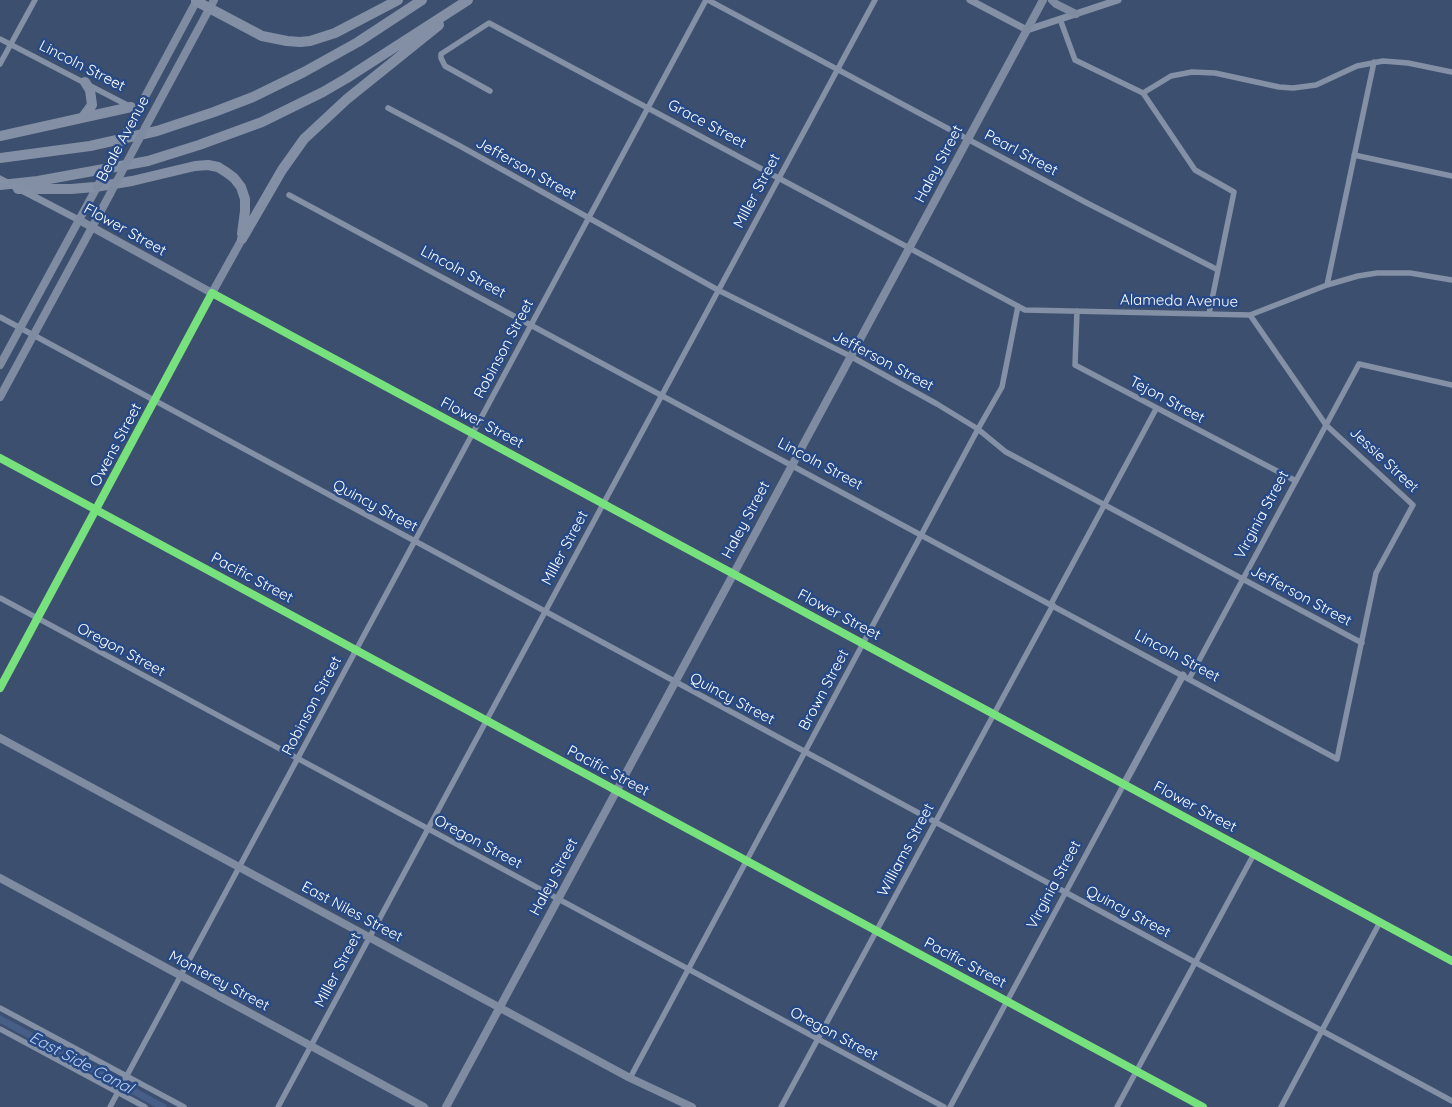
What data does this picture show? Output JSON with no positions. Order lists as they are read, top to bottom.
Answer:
{
  "streets": {
    "main road": [
      "Lincoln Street",
      "Beale Avenue",
      "Haley Street",
      "Flower Street",
      "Owens Street",
      "East Niles Street",
      "Monterey Street"
    ],
    "street": [
      "Grace Street",
      "Pearl Street",
      "Jefferson Street",
      "Miller Street",
      "Alameda Avenue",
      "Robinson Street",
      "Tejon Street",
      "Jessie Street",
      "Quincy Street",
      "Virginia Street",
      "Pacific Street",
      "Oregon Street",
      "Brown Street",
      "Williams Street"
    ]
  },
  "crossings": [
    ["Lincoln Street", "Beale Avenue"],
    ["Lincoln Street", "Haley Street"],
    ["Lincoln Street", "Miller Street"],
    ["Lincoln Street", "Robinson Street"],
    ["Lincoln Street", "Jessie Street"],
    ["Lincoln Street", "Virginia Street"],
    ["Lincoln Street", "Brown Street"],
    ["Lincoln Street", "Williams Street"],
    ["Grace Street", "Haley Street"],
    ["Grace Street", "Miller Street"],
    ["Grace Street", "Alameda Avenue"],
    ["Grace Street", "Robinson Street"],
    ["Grace Street", "Brown Street"],
    ["Beale Avenue", "Flower Street"],
    ["Beale Avenue", "Quincy Street"],
    ["Pearl Street", "Haley Street"],
    ["Pearl Street", "Miller Street"],
    ["Pearl Street", "Robinson Street"],
    ["Haley Street", "Jefferson Street"],
    ["Haley Street", "Flower Street"],
    ["Haley Street", "Quincy Street"],
    ["Haley Street", "Pacific Street"],
    ["Haley Street", "Oregon Street"],
    ["Haley Street", "East Niles Street"],
    ["Jefferson Street", "Miller Street"],
    ["Jefferson Street", "Robinson Street"],
    ["Jefferson Street", "Jessie Street"],
    ["Jefferson Street", "Virginia Street"],
    ["Jefferson Street", "Brown Street"],
    ["Jefferson Street", "Williams Street"],
    ["Miller Street", "Flower Street"],
    ["Miller Street", "Quincy Street"],
    ["Miller Street", "Pacific Street"],
    ["Miller Street", "Oregon Street"],
    ["Miller Street", "East Niles Street"],
    ["Miller Street", "Monterey Street"],
    ["Flower Street", "Robinson Street"],
    ["Flower Street", "Owens Street"],
    ["Flower Street", "Virginia Street"],
    ["Flower Street", "Brown Street"],
    ["Flower Street", "Williams Street"],
    ["Alameda Avenue", "Tejon Street"],
    ["Alameda Avenue", "Jessie Street"],
    ["Alameda Avenue", "Brown Street"],
    ["Robinson Street", "Quincy Street"],
    ["Robinson Street", "Pacific Street"],
    ["Robinson Street", "Oregon Street"],
    ["Robinson Street", "East Niles Street"],
    ["Robinson Street", "Monterey Street"],
    ["Tejon Street", "Virginia Street"],
    ["Tejon Street", "Williams Street"],
    ["Owens Street", "Quincy Street"],
    ["Owens Street", "Pacific Street"],
    ["Owens Street", "Oregon Street"],
    ["Jessie Street", "Virginia Street"],
    ["Quincy Street", "Virginia Street"],
    ["Quincy Street", "Brown Street"],
    ["Quincy Street", "Williams Street"],
    ["Virginia Street", "Pacific Street"],
    ["Pacific Street", "Brown Street"],
    ["Pacific Street", "Williams Street"],
    ["Oregon Street", "Brown Street"],
    ["Oregon Street", "Williams Street"],
    ["Brown Street", "East Niles Street"]
  ],
  "water": ["East Side Canal"]
}
